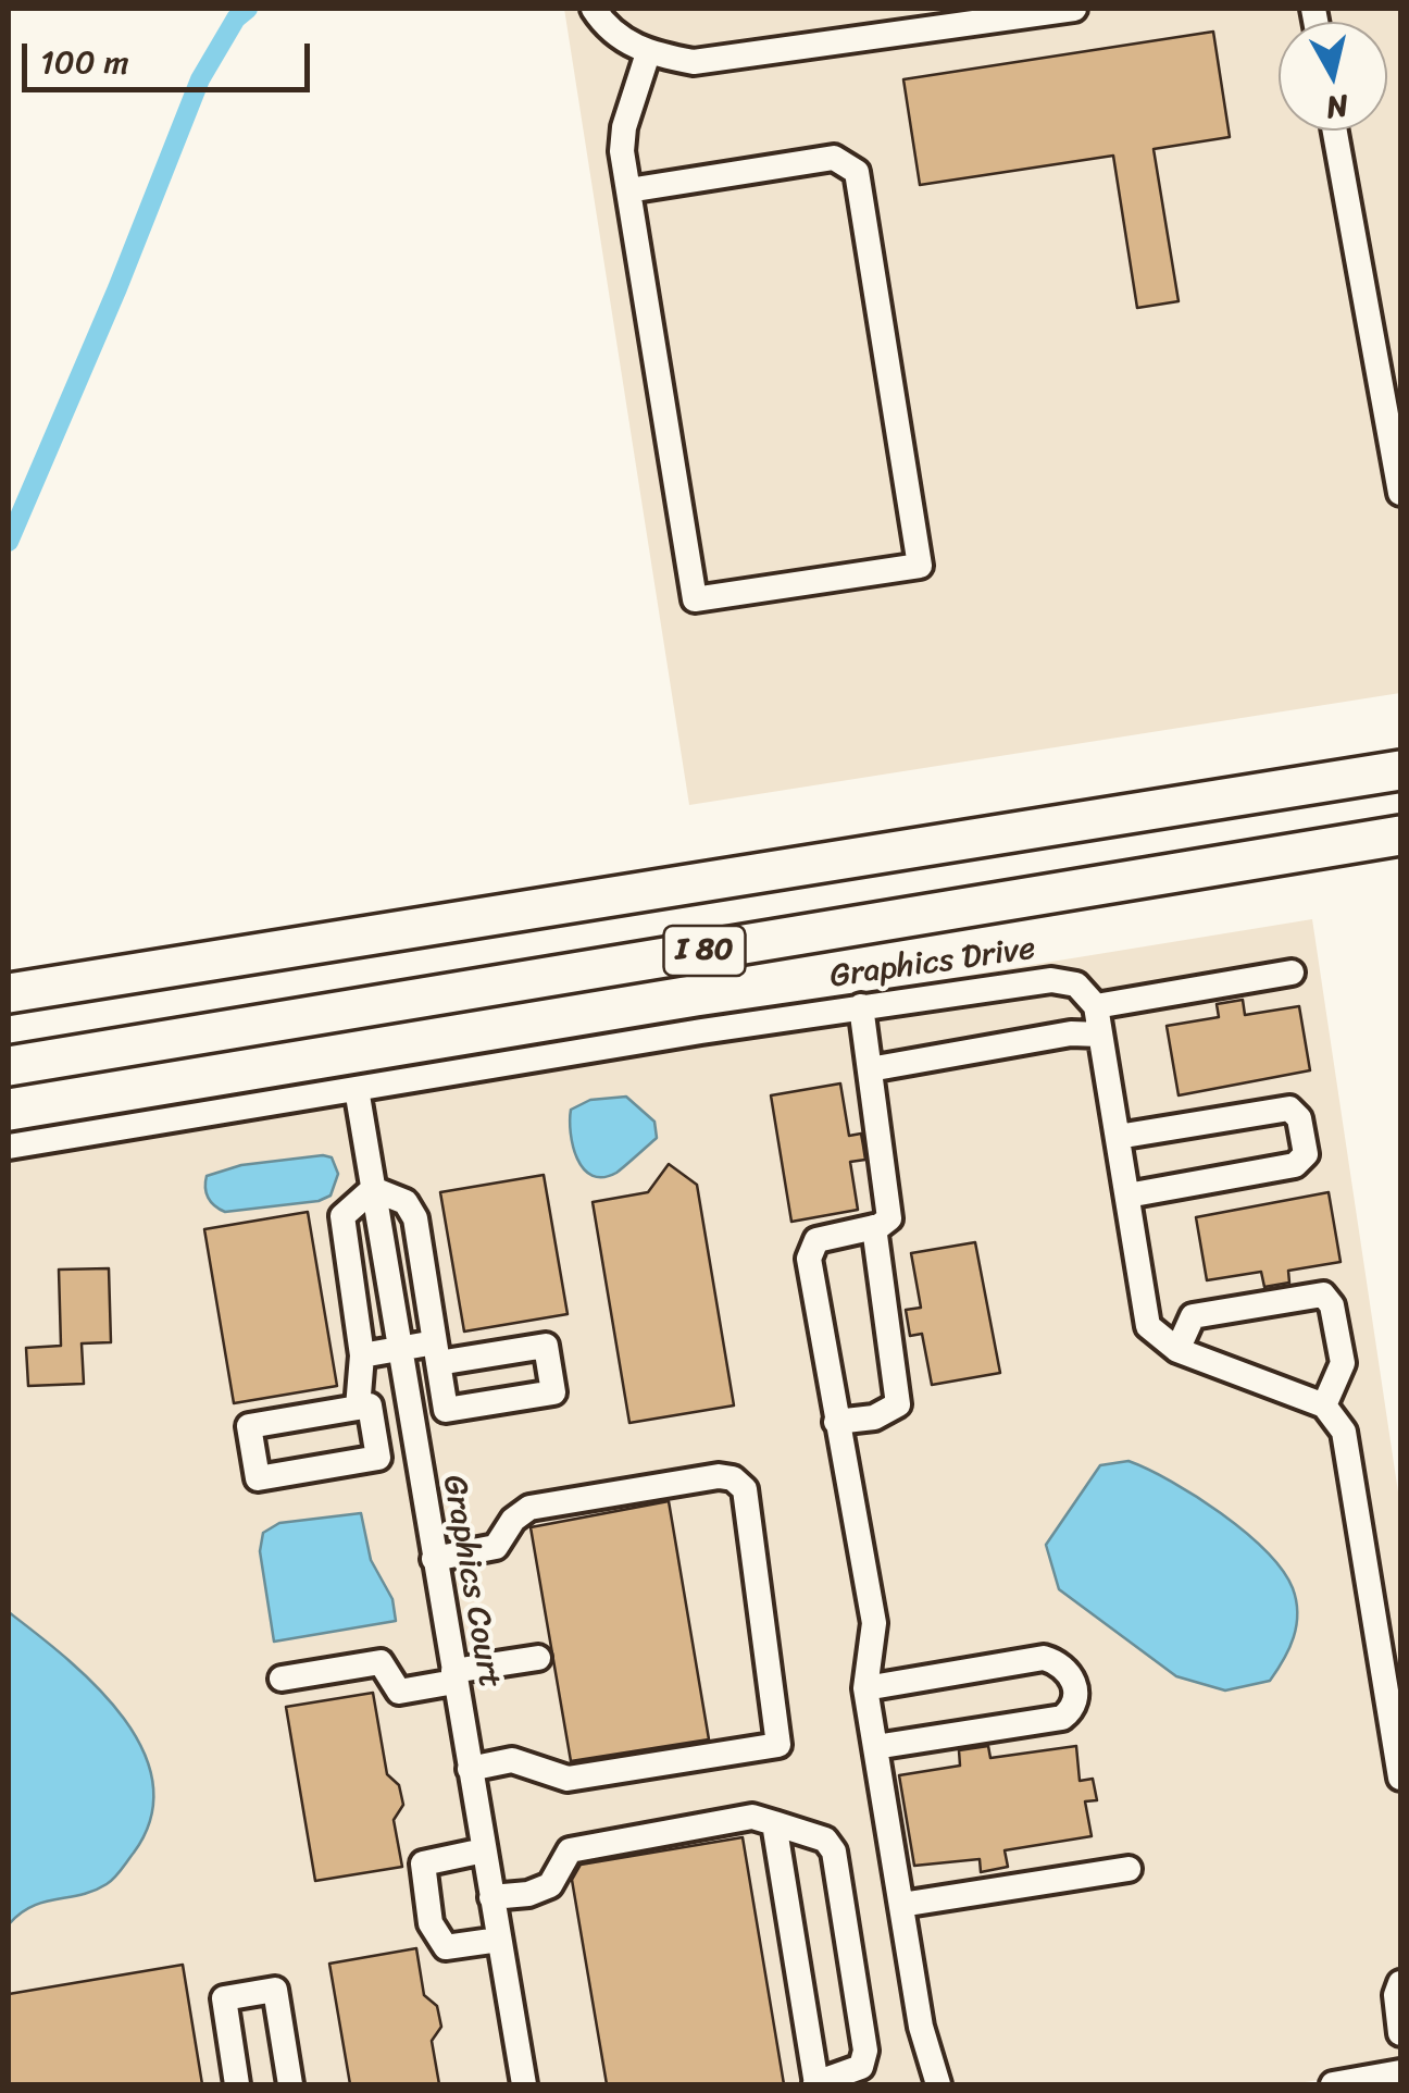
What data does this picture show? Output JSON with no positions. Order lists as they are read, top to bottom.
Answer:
{
  "streets": {
    "highway": ["I 80"],
    "street": ["Graphics Drive", "Graphics Court"]
  },
  "crossings": [
    ["Graphics Drive", "Graphics Court"]
  ],
  "scale_bar": "100 m",
  "north": "bottom"
}
